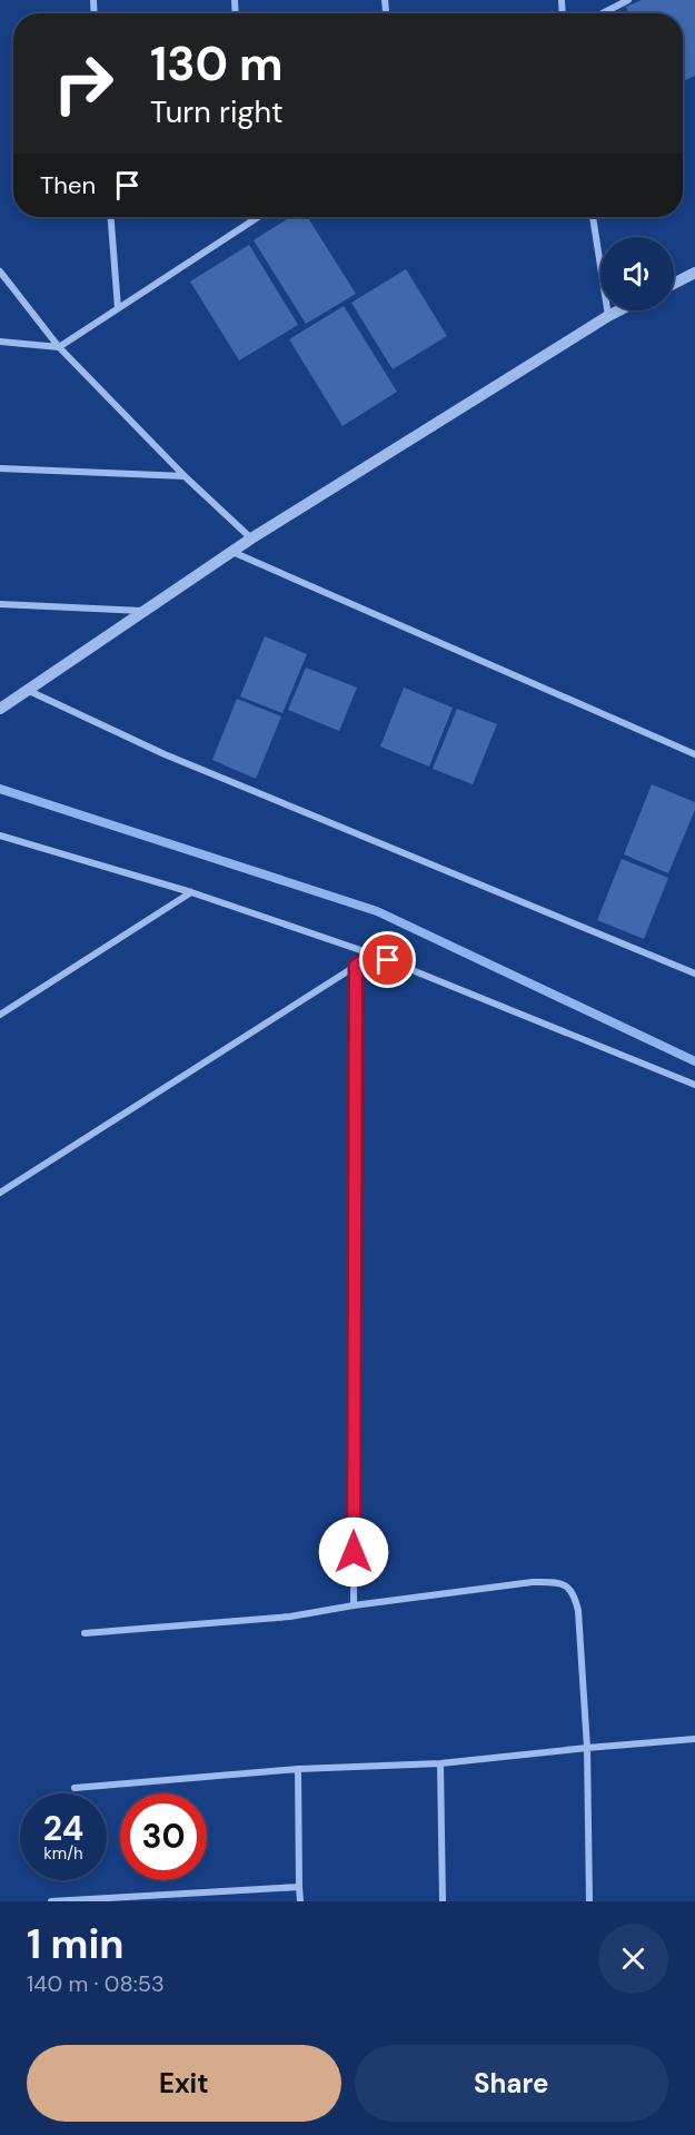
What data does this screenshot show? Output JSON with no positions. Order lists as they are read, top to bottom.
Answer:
{
  "page": {
    "turn": ["130 m", "Turn right"],
    "then": "Then",
    "speed": "24 km/h",
    "limit": "30",
    "heading": ["1 min", "140 m · 08:53"],
    "buttons": ["Exit", "Share"]
  }
}
